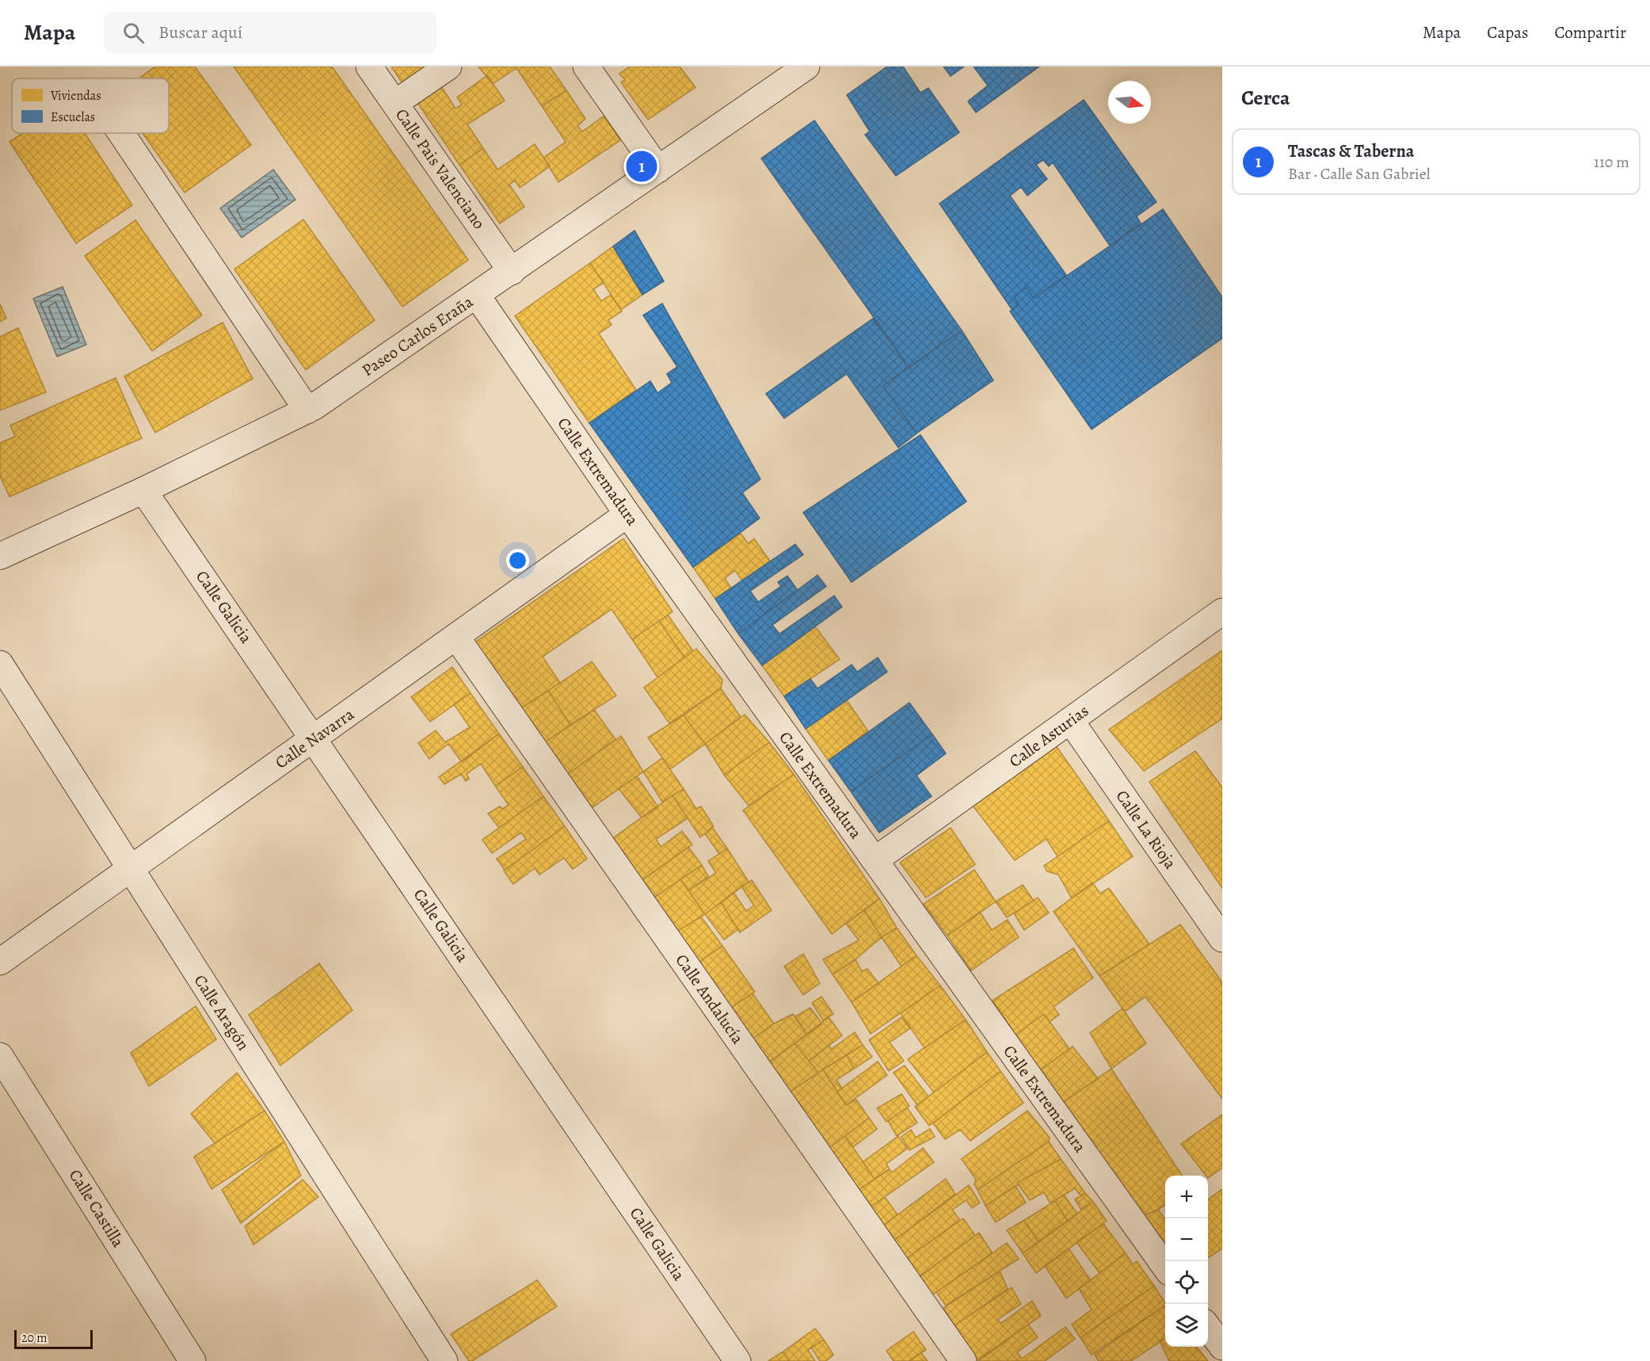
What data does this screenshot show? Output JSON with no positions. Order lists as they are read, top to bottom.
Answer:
{
  "streets": {
    "street": [
      "Calle Pais Valenciano",
      "Paseo Carlos Eraña",
      "Calle Extremadura",
      "Calle Galicia",
      "Calle Asturias",
      "Calle Navarra",
      "Calle La Rioja",
      "Calle Andalucía",
      "Calle Aragón",
      "Calle Castilla"
    ]
  },
  "crossings": [
    ["Calle Pais Valenciano", "Paseo Carlos Eraña"],
    ["Paseo Carlos Eraña", "Calle Extremadura"],
    ["Paseo Carlos Eraña", "Calle Galicia"],
    ["Calle Extremadura", "Calle Asturias"],
    ["Calle Extremadura", "Calle Navarra"],
    ["Calle Galicia", "Calle Navarra"],
    ["Calle Asturias", "Calle La Rioja"],
    ["Calle Navarra", "Calle Andalucía"],
    ["Calle Navarra", "Calle Aragón"]
  ],
  "legend": ["Viviendas", "Escuelas"],
  "scale_bar": "20 m",
  "north": "right",
  "page": {
    "header": "Mapa",
    "search": "Buscar aquí",
    "nav": ["Mapa", "Capas", "Compartir"],
    "heading": "Cerca",
    "list": [
      {
        "mark": "1",
        "name": "Tascas & Taberna",
        "note": "Bar · Calle San Gabriel",
        "value": "110 m"
      }
    ],
    "pins": "1",
    "map_buttons": ["+", "−"],
    "scale": "20 m"
  }
}
